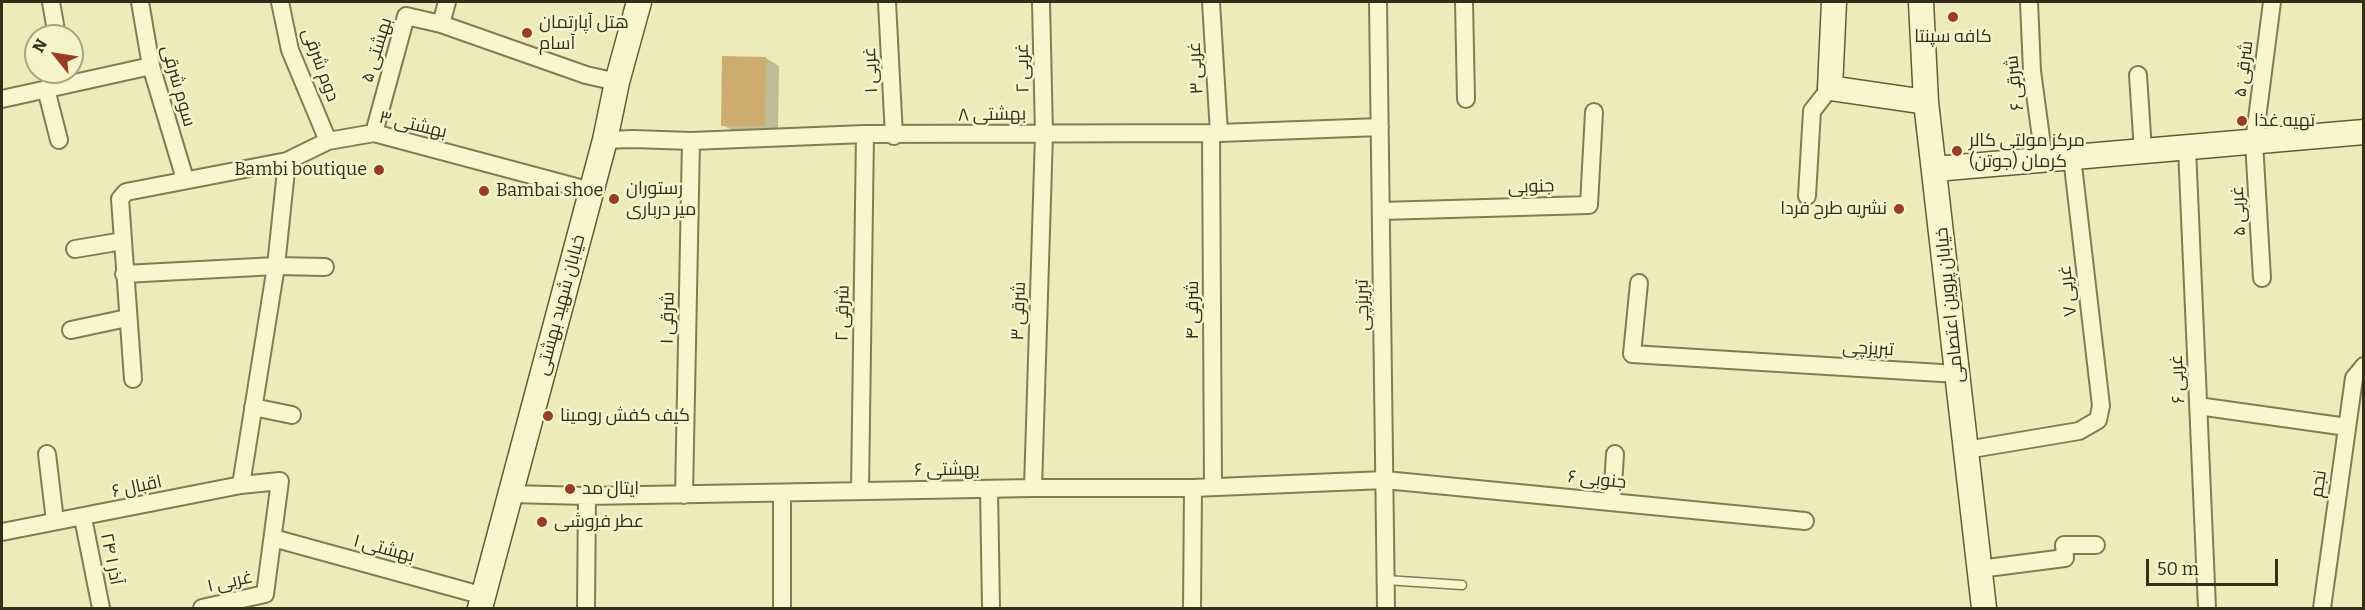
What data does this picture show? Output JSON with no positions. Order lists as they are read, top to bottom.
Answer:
{
  "streets": {
    "street": [
      "بهشتی ۵",
      "دوم شرقی",
      "غربی ۲",
      "غربی ۳",
      "شرقی ۵",
      "غربی ۱",
      "شرقی ۶",
      "سوم شرقی",
      "بهشتی ۸",
      "بهشتی ۳",
      "جنوبی",
      "غربی ۵",
      "غربی ۷",
      "خیابان شهید بهشتی",
      "تبریزچی",
      "خیابان پروین اعتصامی",
      "شرقی ۴",
      "شرقی ۳",
      "شرقی ۲",
      "شرقی ۱",
      "غربی ۶",
      "بهشتی ۶",
      "جنوبی ۶",
      "نجم",
      "اقبال ۶",
      "بهشتی ۱",
      "۲۴ آذر ۱"
    ]
  },
  "crossings": [
    ["بهشتی ۵", "بهشتی ۳"],
    ["بهشتی ۵", "خیابان شهید بهشتی"],
    ["دوم شرقی", "بهشتی ۳"],
    ["غربی ۲", "بهشتی ۸"],
    ["غربی ۲", "شرقی ۳"],
    ["غربی ۳", "بهشتی ۸"],
    ["غربی ۳", "شرقی ۴"],
    ["شرقی ۵", "غربی ۵"],
    ["غربی ۱", "بهشتی ۸"],
    ["غربی ۱", "اقبال ۶"],
    ["غربی ۱", "بهشتی ۱"],
    ["سوم شرقی", "بهشتی ۳"],
    ["بهشتی ۸", "خیابان شهید بهشتی"],
    ["بهشتی ۸", "تبریزچی"],
    ["بهشتی ۸", "شرقی ۴"],
    ["بهشتی ۸", "شرقی ۳"],
    ["بهشتی ۸", "شرقی ۲"],
    ["بهشتی ۸", "شرقی ۱"],
    ["بهشتی ۳", "خیابان شهید بهشتی"],
    ["جنوبی", "تبریزچی"],
    ["غربی ۷", "خیابان پروین اعتصامی"],
    ["خیابان شهید بهشتی", "بهشتی ۶"],
    ["خیابان شهید بهشتی", "بهشتی ۱"],
    ["تبریزچی", "خیابان پروین اعتصامی"],
    ["تبریزچی", "بهشتی ۶"],
    ["تبریزچی", "جنوبی ۶"],
    ["شرقی ۴", "بهشتی ۶"],
    ["شرقی ۳", "بهشتی ۶"],
    ["شرقی ۲", "بهشتی ۶"],
    ["شرقی ۱", "بهشتی ۶"],
    ["بهشتی ۶", "جنوبی ۶"],
    ["اقبال ۶", "بهشتی ۱"],
    ["اقبال ۶", "۲۴ آذر ۱"]
  ],
  "places": [
    "کافه سپنتا",
    "هتل آپارتمان آسام",
    "تهیه غذا",
    "مرکز مولتی کالر کرمان (جوتن)",
    "Bambi boutique",
    "Bambai shoe",
    "رستوران میر درباری",
    "نشریه طرح فردا",
    "کیف کفش رومینا",
    "ایتال مد",
    "عطر فروشی"
  ],
  "scale_bar": "50 m",
  "north": "top left"
}
